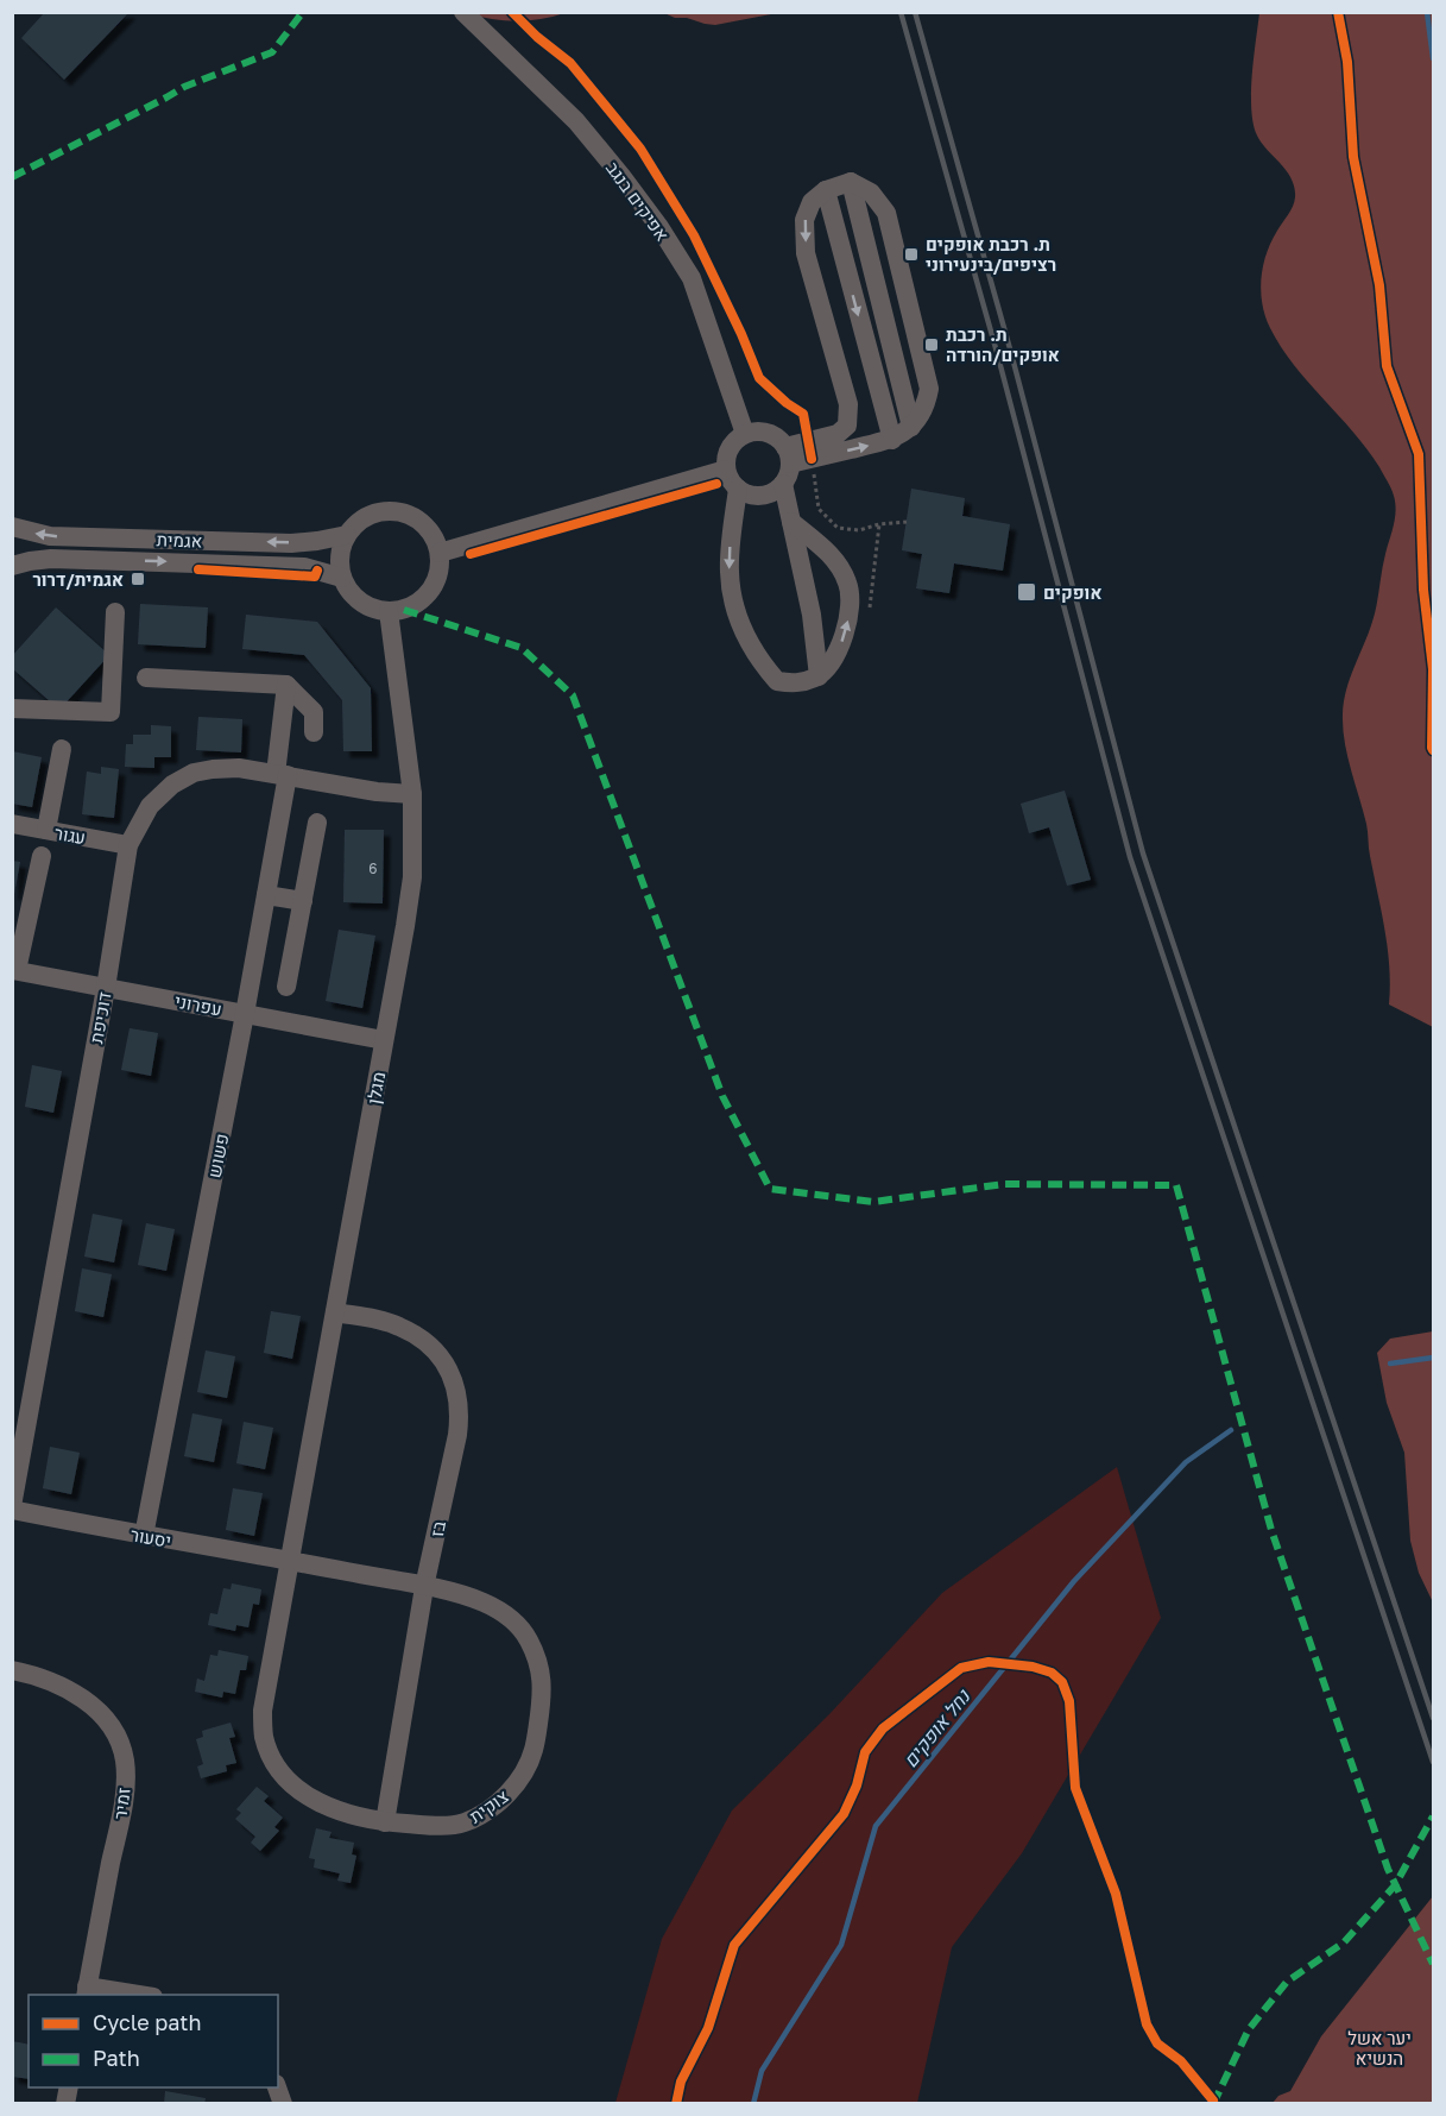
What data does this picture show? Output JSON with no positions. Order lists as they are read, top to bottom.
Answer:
{
  "streets": {
    "street": [
      "אפיקים בנגב",
      "אגמית",
      "עגור",
      "עפרוני",
      "דוכיפת",
      "מגלן",
      "פשוש",
      "בז",
      "יסעור",
      "זמיר",
      "צוקית"
    ]
  },
  "crossings": [
    ["אגמית", "מגלן"],
    ["עגור", "דוכיפת"],
    ["עפרוני", "דוכיפת"],
    ["עפרוני", "מגלן"],
    ["עפרוני", "פשוש"],
    ["דוכיפת", "מגלן"],
    ["דוכיפת", "פשוש"],
    ["דוכיפת", "יסעור"],
    ["מגלן", "בז"],
    ["מגלן", "יסעור"],
    ["מגלן", "צוקית"],
    ["פשוש", "יסעור"],
    ["בז", "צוקית"],
    ["יסעור", "צוקית"]
  ],
  "water": ["נחל אופקים"],
  "parks": ["יער אשל הנשיא"],
  "places": {
    "transit": [
      "ת. רכבת אופקים רציפים/בינעירוני",
      "ת. רכבת אופקים/הורדה",
      "אגמית/דרור",
      "אופקים"
    ]
  },
  "house_numbers": ["6"],
  "legend": ["Cycle path", "Path"]
}
